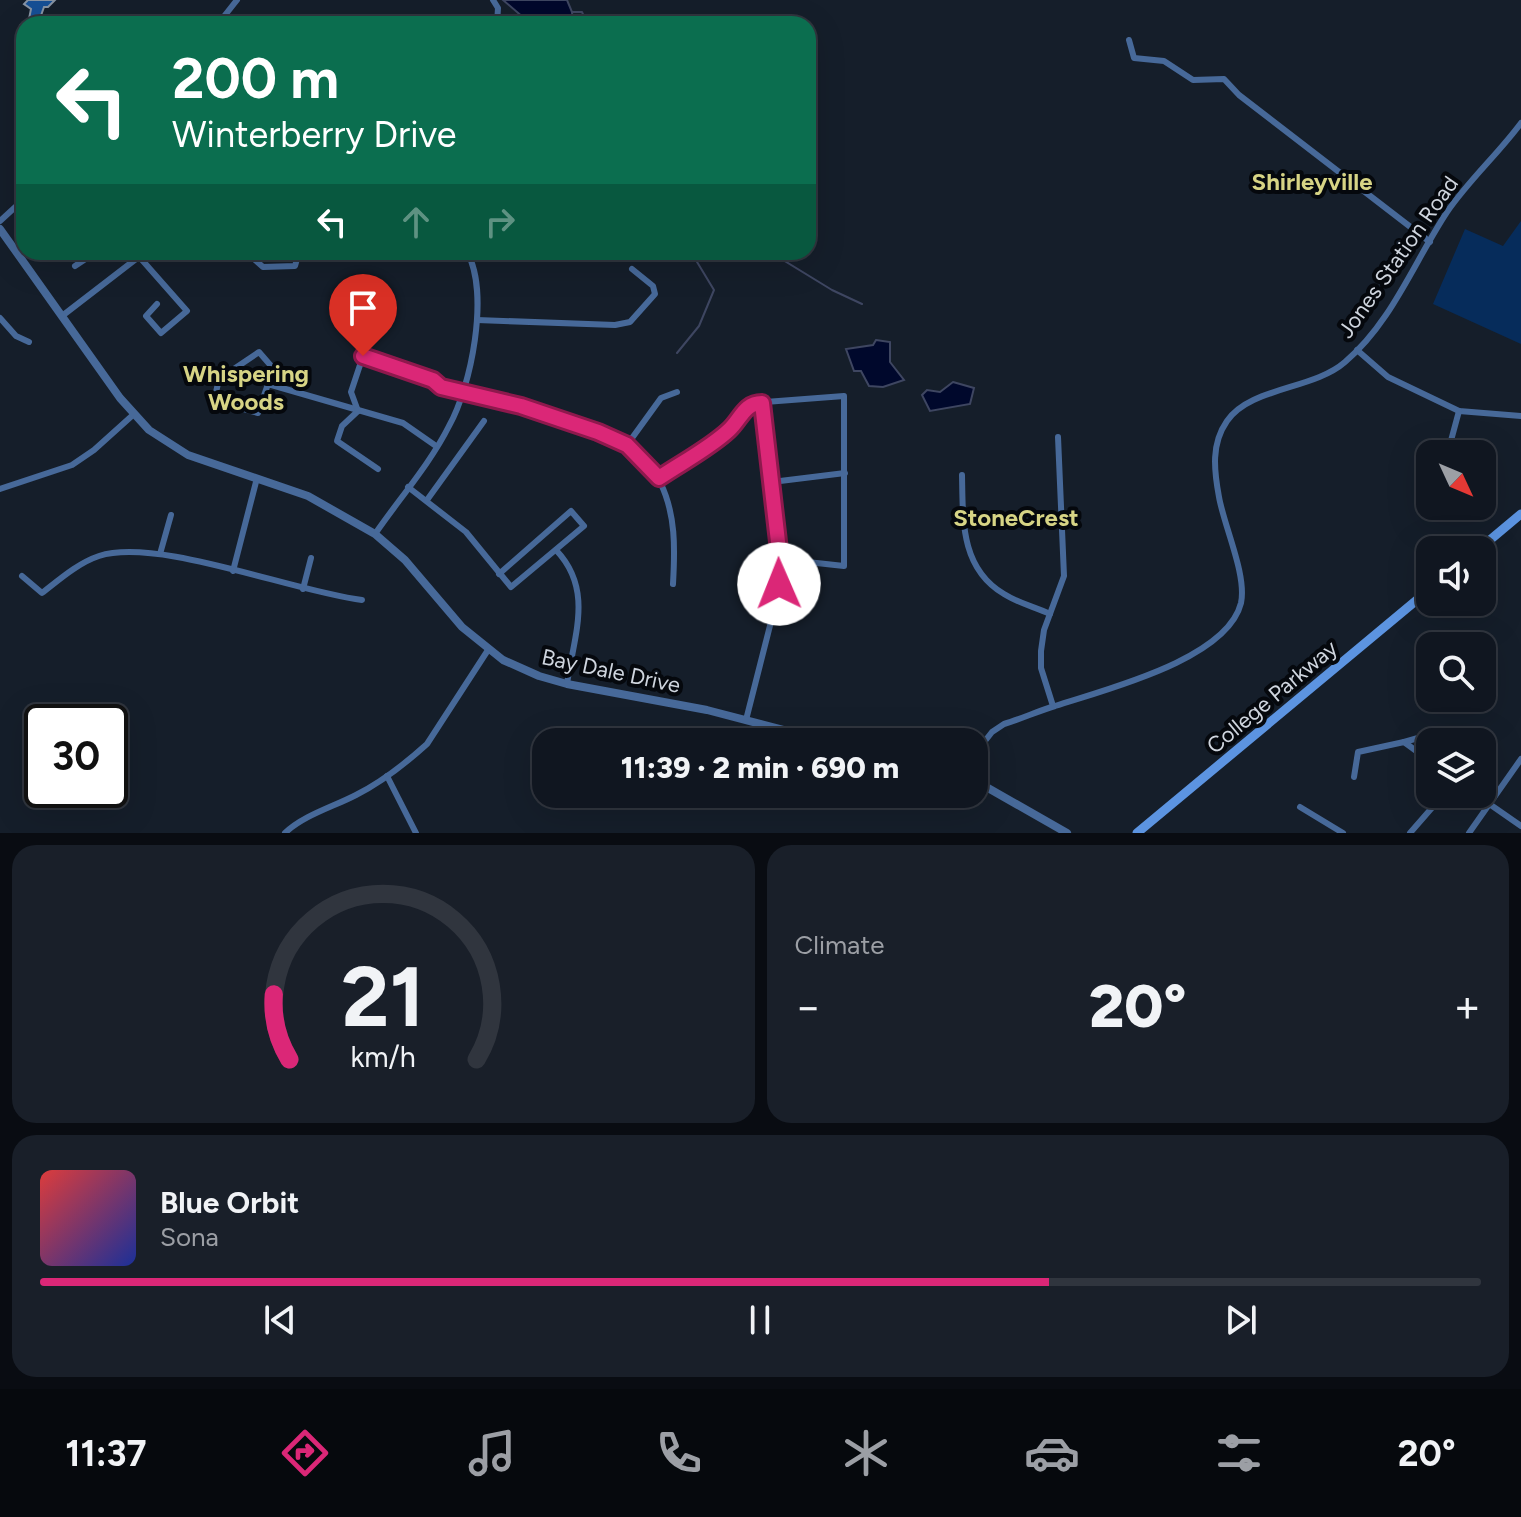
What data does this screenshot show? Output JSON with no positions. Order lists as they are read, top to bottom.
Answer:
{
  "streets": {
    "main road": ["College Parkway"],
    "street": ["Jones Station Road", "Bay Dale Drive"]
  },
  "districts": ["Shirleyville", "Whispering Woods", "StoneCrest"],
  "north": "bottom right",
  "page": {
    "turn": ["200 m", "Winterberry Drive"],
    "limit": "30",
    "trip": "11:39 · 2 min · 690 m",
    "tile": "Climate",
    "heat": ["−", "20°", "+"],
    "song": ["Blue Orbit", "Sona"],
    "tabs": ["11:37", "20°"],
    "gauge": ["21", "km/h"]
  }
}
